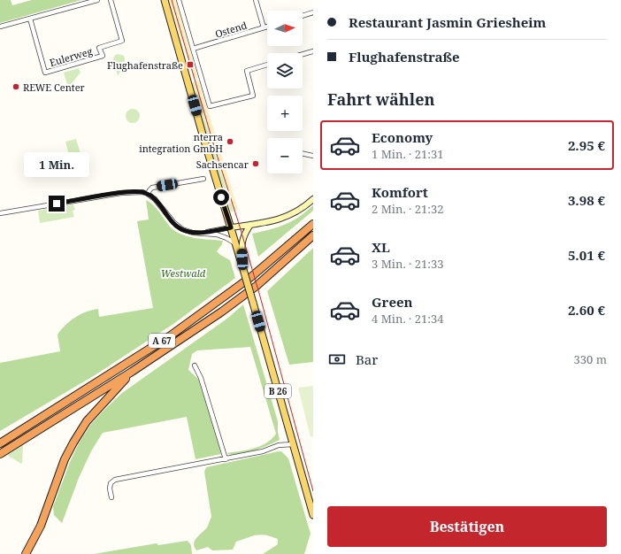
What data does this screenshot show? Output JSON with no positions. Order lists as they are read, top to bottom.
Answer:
{
  "streets": {
    "highway": ["A 67"],
    "main road": ["B 26"],
    "street": ["Ostend", "Eulerweg"]
  },
  "parks": ["Westwald"],
  "places": {
    "transit": ["Flughafenstraße"],
    "other": ["REWE Center", "nterra integration GmbH", "Sachsencar"]
  },
  "north": "right",
  "page": {
    "banner": ["Restaurant Jasmin Griesheim", "Flughafenstraße"],
    "map_buttons": ["+", "−"],
    "heading": "Fahrt wählen",
    "list": [
      {
        "name": "Economy",
        "note": "1 Min. · 21:31",
        "value": "2.95 €"
      },
      {
        "name": "Komfort",
        "note": "2 Min. · 21:32",
        "value": "3.98 €"
      },
      {
        "name": "XL",
        "note": "3 Min. · 21:33",
        "value": "5.01 €"
      },
      {
        "name": "Green",
        "note": "4 Min. · 21:34",
        "value": "2.60 €"
      }
    ],
    "bubble": "1 Min.",
    "pay": ["Bar", "330 m"],
    "buttons": "Bestätigen"
  }
}
